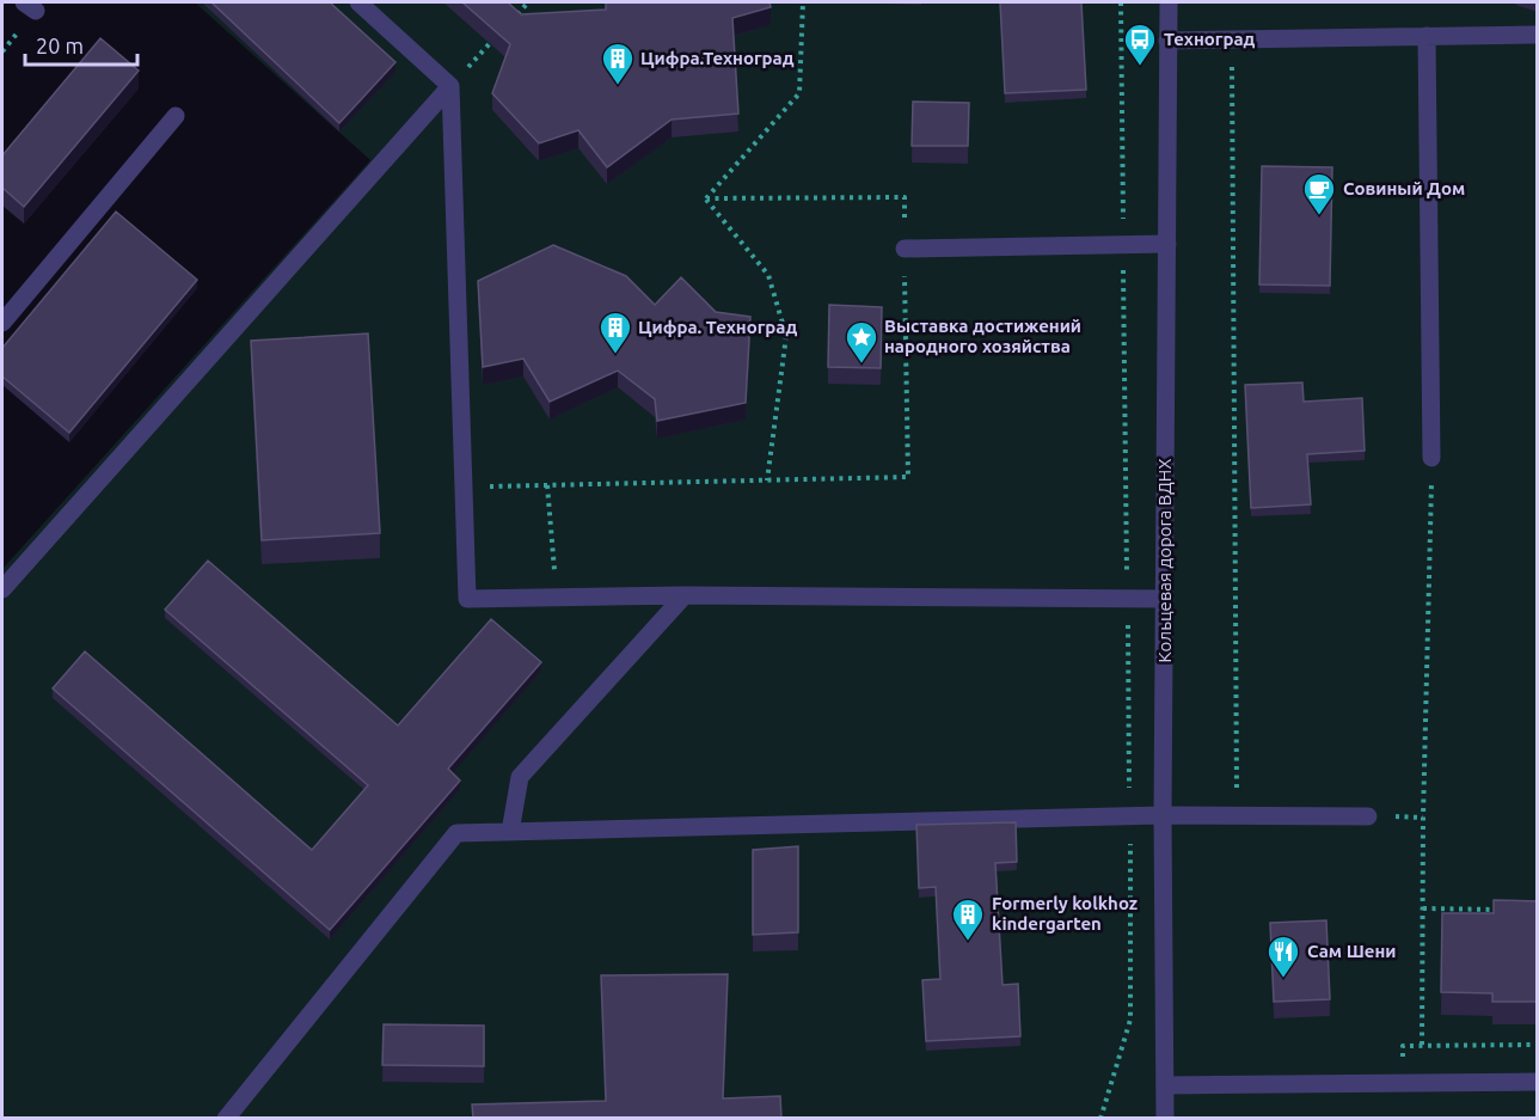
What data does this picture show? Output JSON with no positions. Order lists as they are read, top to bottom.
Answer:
{
  "streets": {
    "street": ["Кольцевая дорога ВДНХ"]
  },
  "places": {
    "bus stop": ["Техноград"],
    "building": ["Цифра.Техноград", "Цифра. Техноград", "Formerly kolkhoz kindergarten"],
    "cafe": ["Совиный Дом"],
    "place": ["Выставка достижений народного хозяйства"],
    "restaurant": ["Сам Шени"]
  },
  "scale_bar": "20 m"
}
